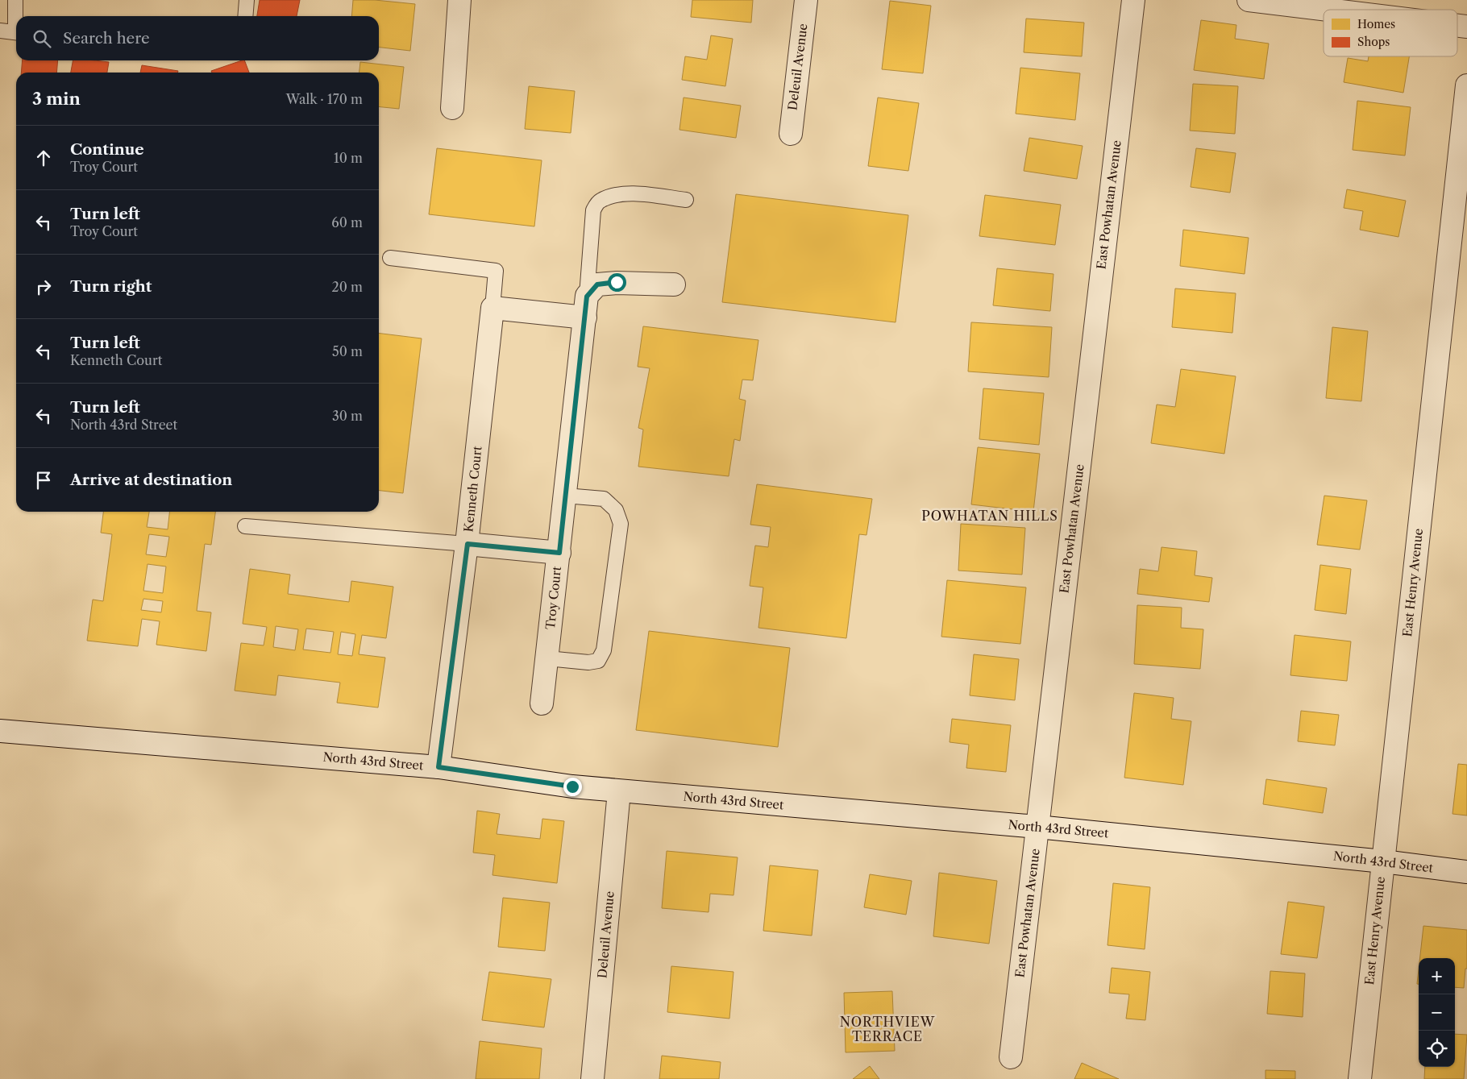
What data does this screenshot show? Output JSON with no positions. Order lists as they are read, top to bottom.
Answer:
{
  "streets": {
    "street": [
      "Deleuil Avenue",
      "East Powhatan Avenue",
      "Kenneth Court",
      "East Henry Avenue",
      "Troy Court",
      "North 43rd Street"
    ]
  },
  "crossings": [
    ["Deleuil Avenue", "North 43rd Street"],
    ["East Powhatan Avenue", "North 43rd Street"],
    ["Kenneth Court", "North 43rd Street"],
    ["East Henry Avenue", "North 43rd Street"]
  ],
  "districts": ["POWHATAN HILLS", "NORTHVIEW TERRACE"],
  "legend": ["Homes", "Shops"],
  "page": {
    "search": "Search here",
    "heading": ["3 min", "Walk · 170 m"],
    "list": [
      ["Continue", "Troy Court", "10 m"],
      ["Turn left", "Troy Court", "60 m"],
      ["Turn right", "20 m"],
      ["Turn left", "Kenneth Court", "50 m"],
      ["Turn left", "North 43rd Street", "30 m"],
      "Arrive at destination"
    ],
    "map_buttons": ["+", "−"]
  }
}
